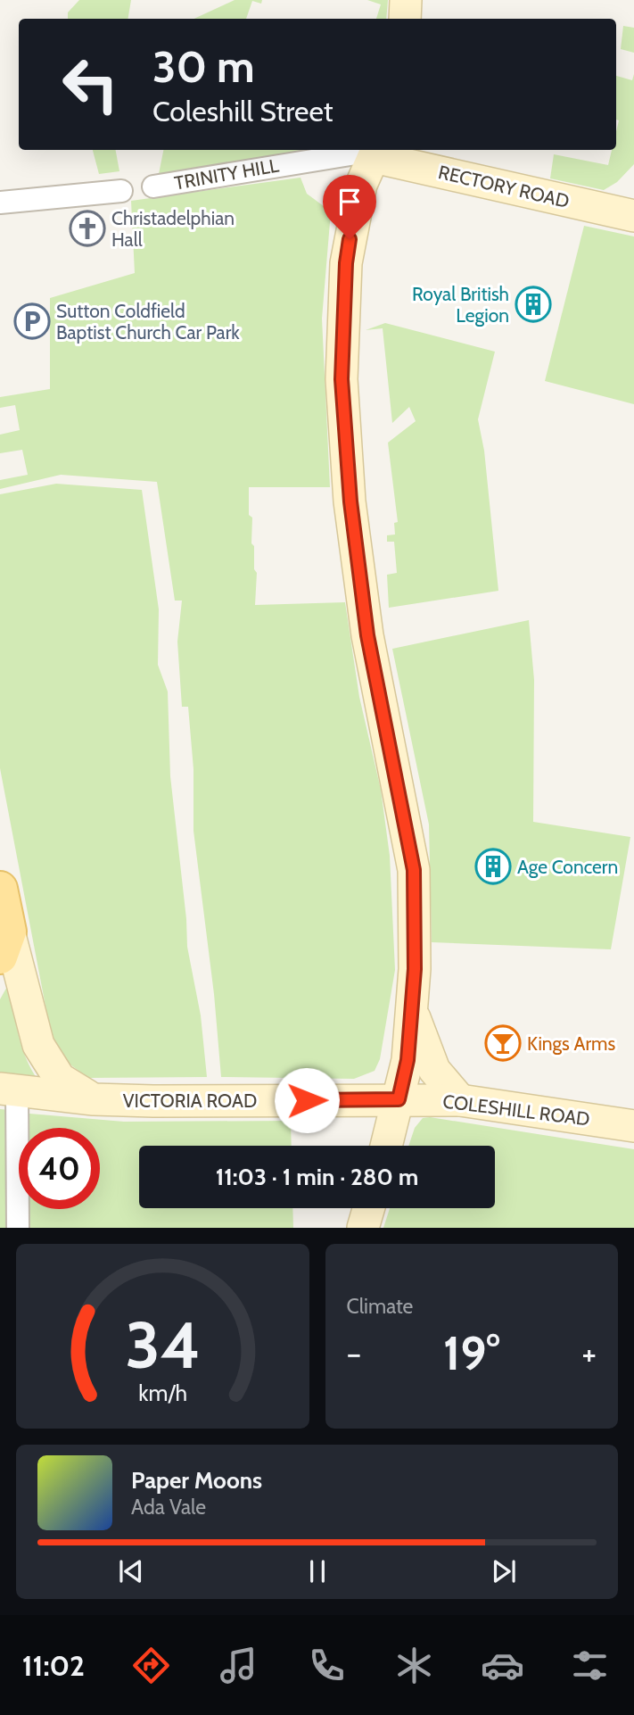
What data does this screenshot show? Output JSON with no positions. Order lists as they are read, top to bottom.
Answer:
{
  "streets": {
    "main road": ["VICTORIA ROAD"],
    "street": ["TRINITY HILL", "RECTORY ROAD", "COLESHILL ROAD"]
  },
  "crossings": [
    ["TRINITY HILL", "RECTORY ROAD"],
    ["VICTORIA ROAD", "COLESHILL ROAD"]
  ],
  "places": {
    "church": ["Christadelphian Hall"],
    "building": ["Royal British Legion", "Age Concern"],
    "parking": ["Sutton Coldfield Baptist Church Car Park"],
    "bar": ["Kings Arms"]
  },
  "page": {
    "turn": ["30 m", "Coleshill Street"],
    "limit": "40",
    "trip": "11:03 · 1 min · 280 m",
    "tile": "Climate",
    "heat": ["−", "19°", "+"],
    "song": ["Paper Moons", "Ada Vale"],
    "tabs": "11:02",
    "gauge": ["34", "km/h"]
  }
}
